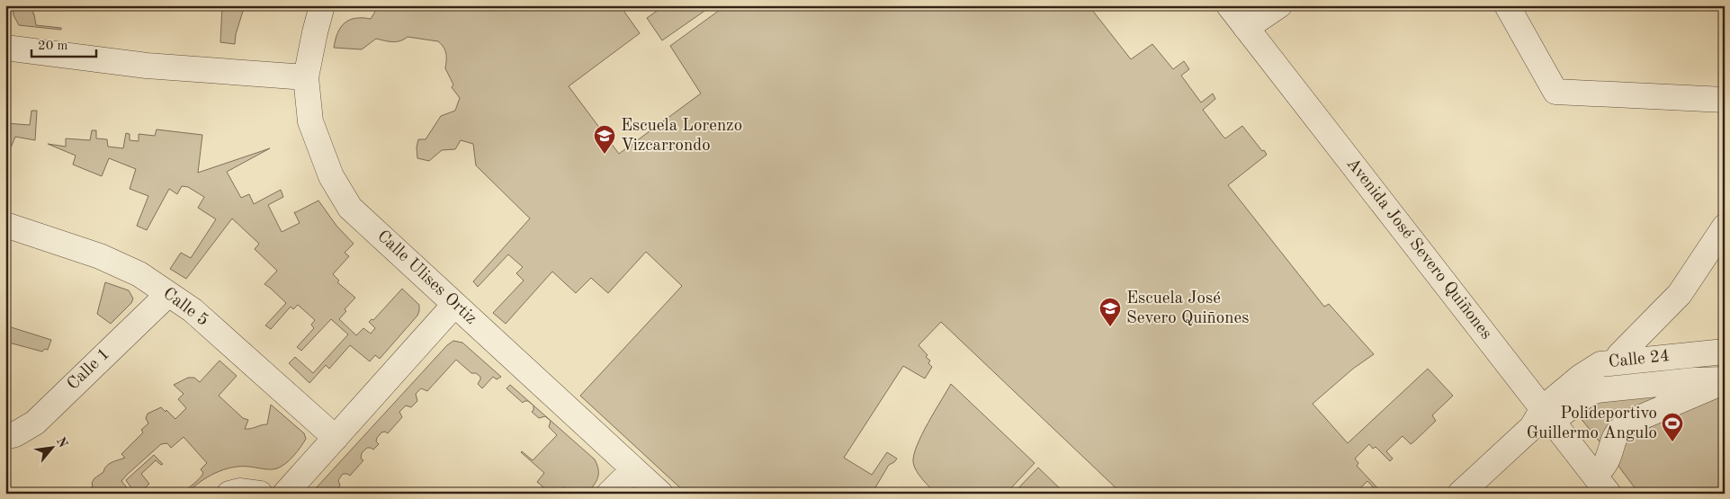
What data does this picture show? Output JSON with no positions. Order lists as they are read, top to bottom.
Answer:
{
  "streets": {
    "street": [
      "Avenida José Severo Quiñones",
      "Calle Ulises Ortiz",
      "Calle 5",
      "Calle 24",
      "Calle 1"
    ]
  },
  "crossings": [
    ["Avenida José Severo Quiñones", "Calle 24"],
    ["Calle 5", "Calle 1"]
  ],
  "places": {
    "school or university": ["Escuela Lorenzo Vizcarrondo", "Escuela José Severo Quiñones"],
    "sports": ["Polideportivo Guillermo Angulo"]
  },
  "scale_bar": "20 m",
  "north": "top right"
}
